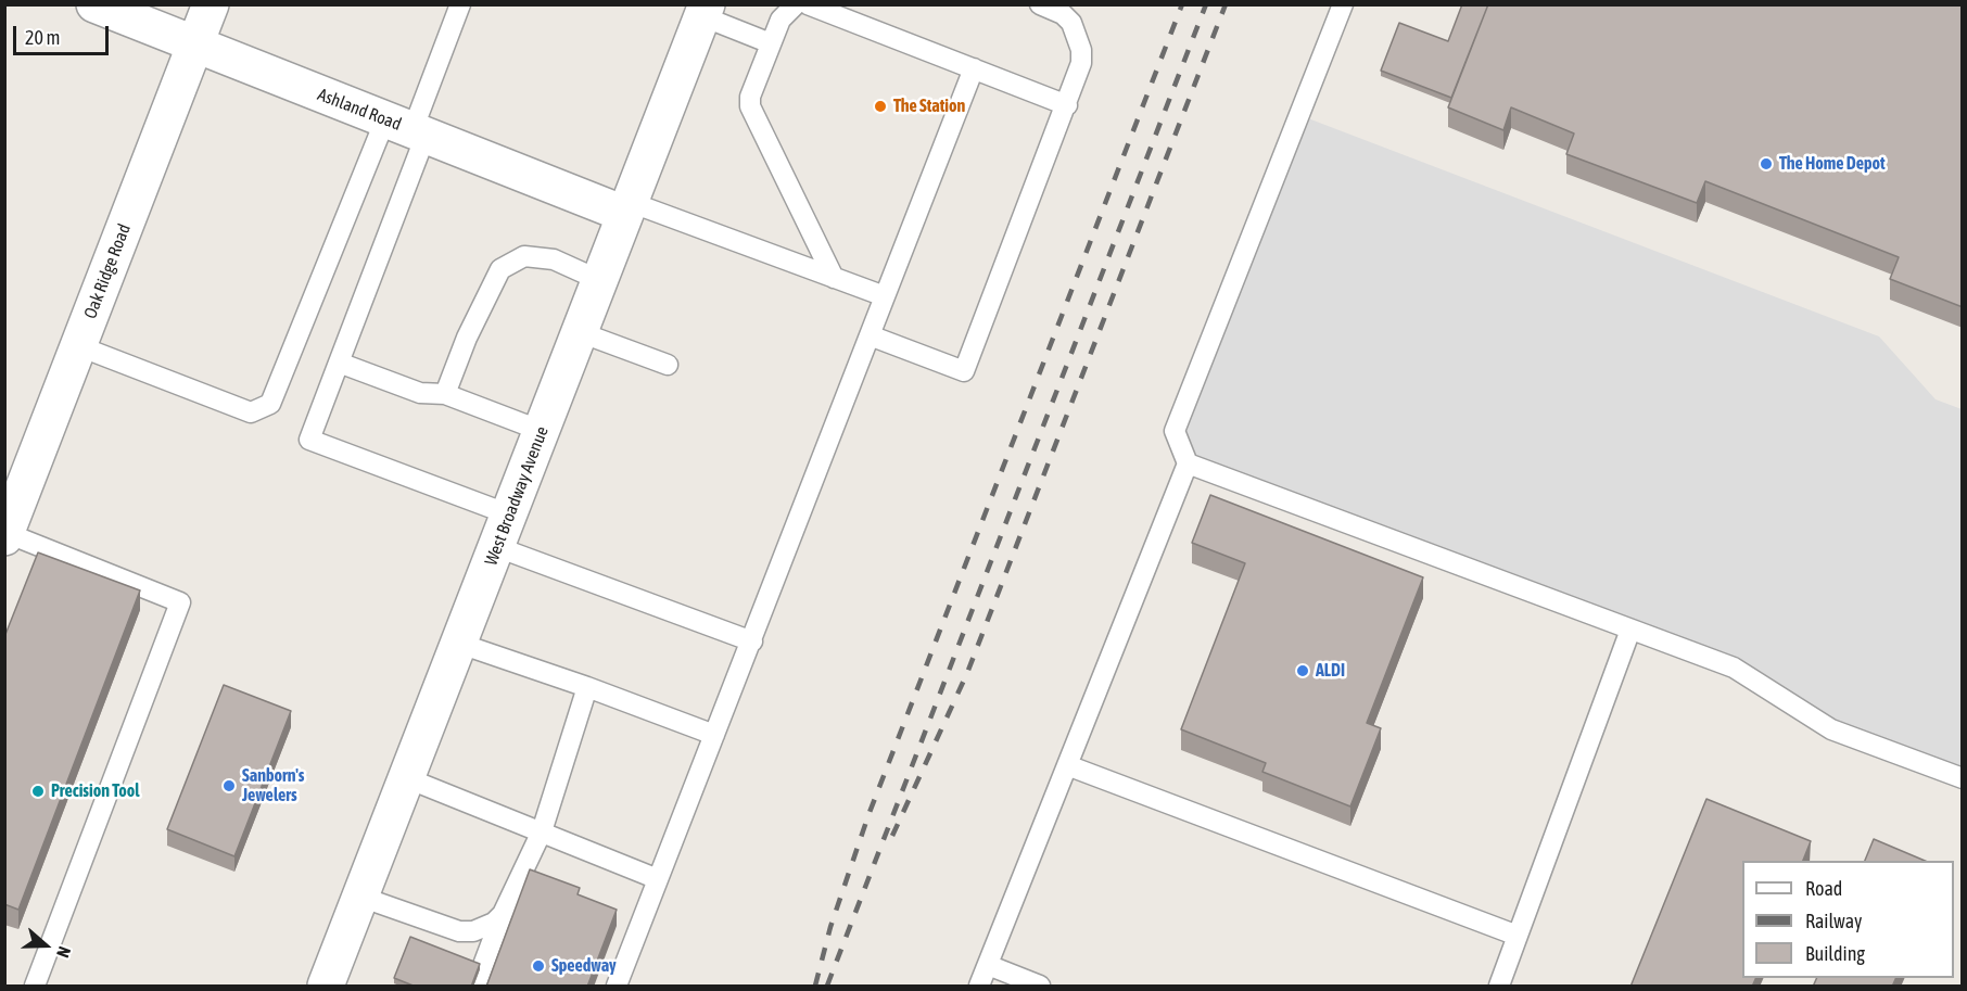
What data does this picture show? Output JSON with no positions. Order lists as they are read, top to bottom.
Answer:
{
  "streets": {
    "street": ["Ashland Road", "Oak Ridge Road", "West Broadway Avenue"]
  },
  "crossings": [
    ["Ashland Road", "Oak Ridge Road"],
    ["Ashland Road", "West Broadway Avenue"]
  ],
  "places": [
    "The Station",
    "The Home Depot",
    "ALDI",
    "Sanborn's Jewelers",
    "Precision Tool",
    "Speedway"
  ],
  "legend": ["Road", "Railway", "Building"],
  "scale_bar": "20 m",
  "north": "right"
}
